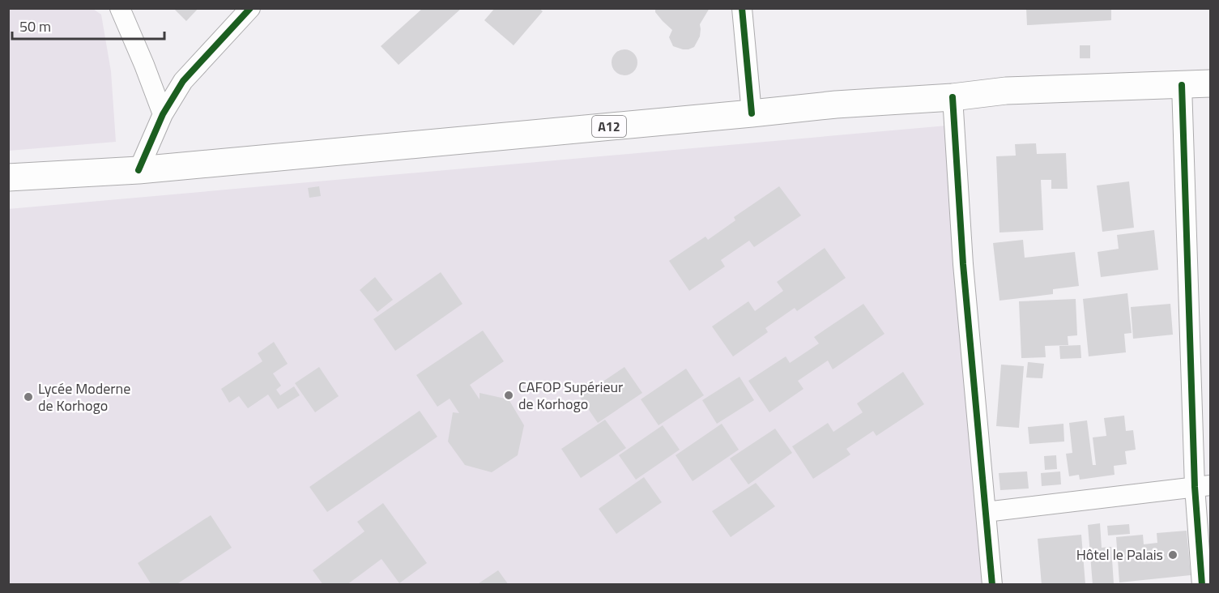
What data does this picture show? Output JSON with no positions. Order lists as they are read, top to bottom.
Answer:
{
  "streets": {
    "main road": ["A12"]
  },
  "places": ["CAFOP Supérieur de Korhogo", "Lycée Moderne de Korhogo", "Hôtel le Palais"],
  "scale_bar": "50 m"
}
